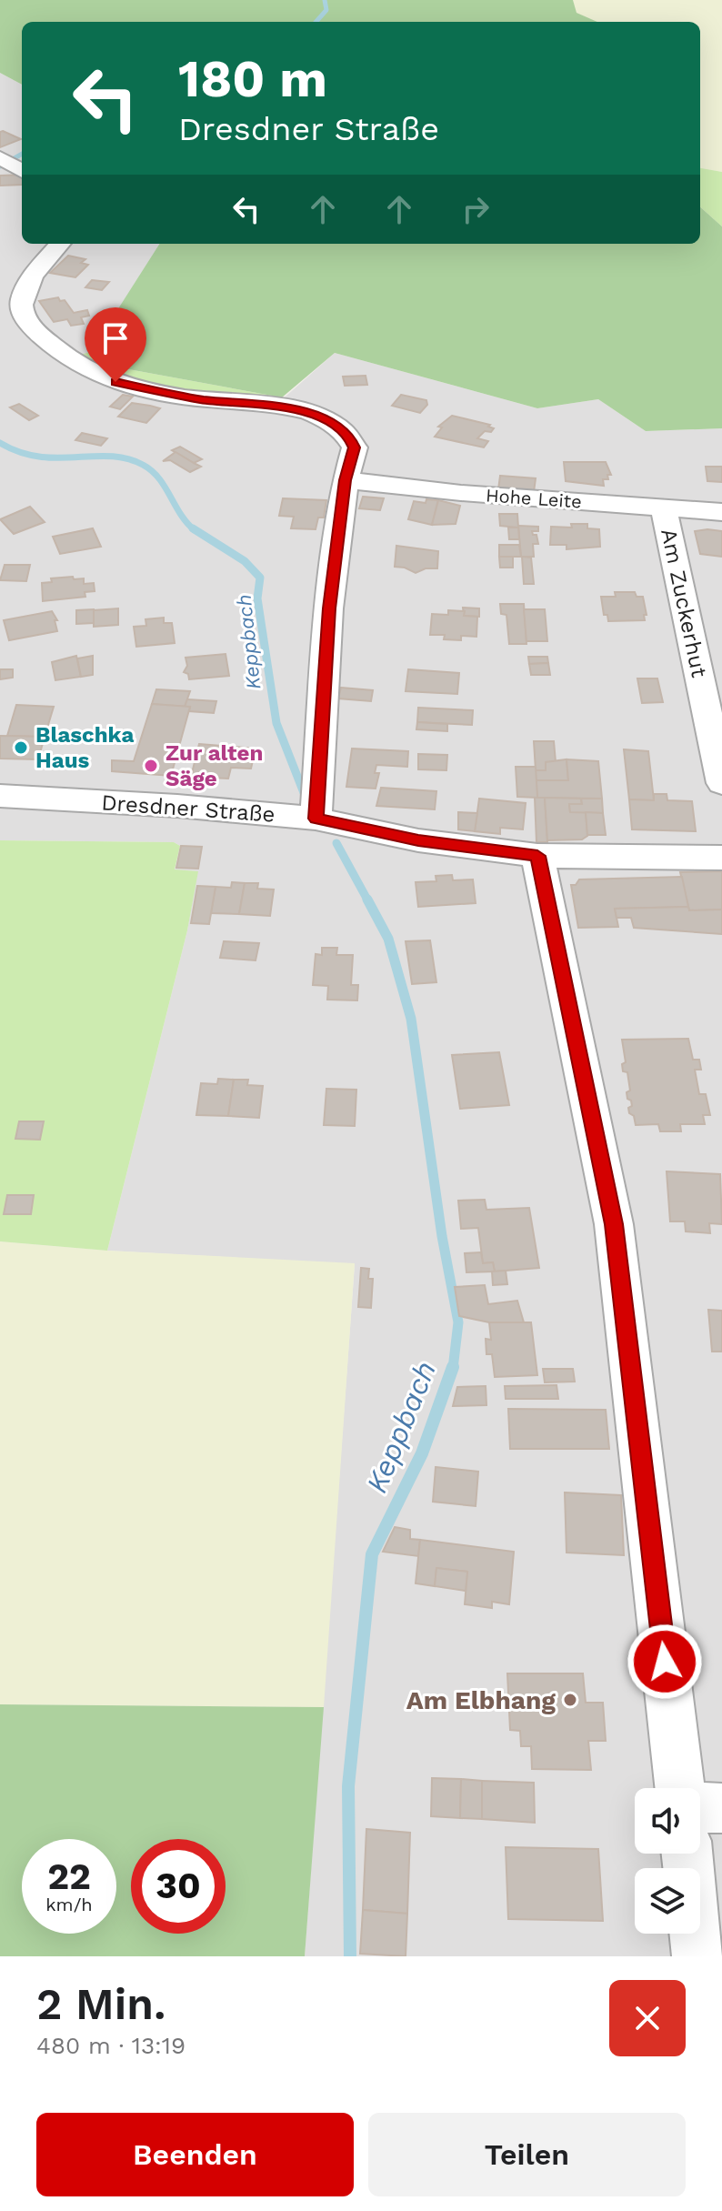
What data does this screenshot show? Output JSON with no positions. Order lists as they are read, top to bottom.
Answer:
{
  "streets": {
    "street": ["Hohe Leite", "Am Zuckerhut", "Dresdner Straße"]
  },
  "crossings": [
    ["Hohe Leite", "Am Zuckerhut"]
  ],
  "water": ["Keppbach"],
  "places": ["Blaschka Haus", "Zur alten Säge", "Am Elbhang"],
  "page": {
    "turn": ["180 m", "Dresdner Straße"],
    "speed": "22 km/h",
    "limit": "30",
    "heading": ["2 Min.", "480 m · 13:19"],
    "buttons": ["Beenden", "Teilen"]
  }
}
